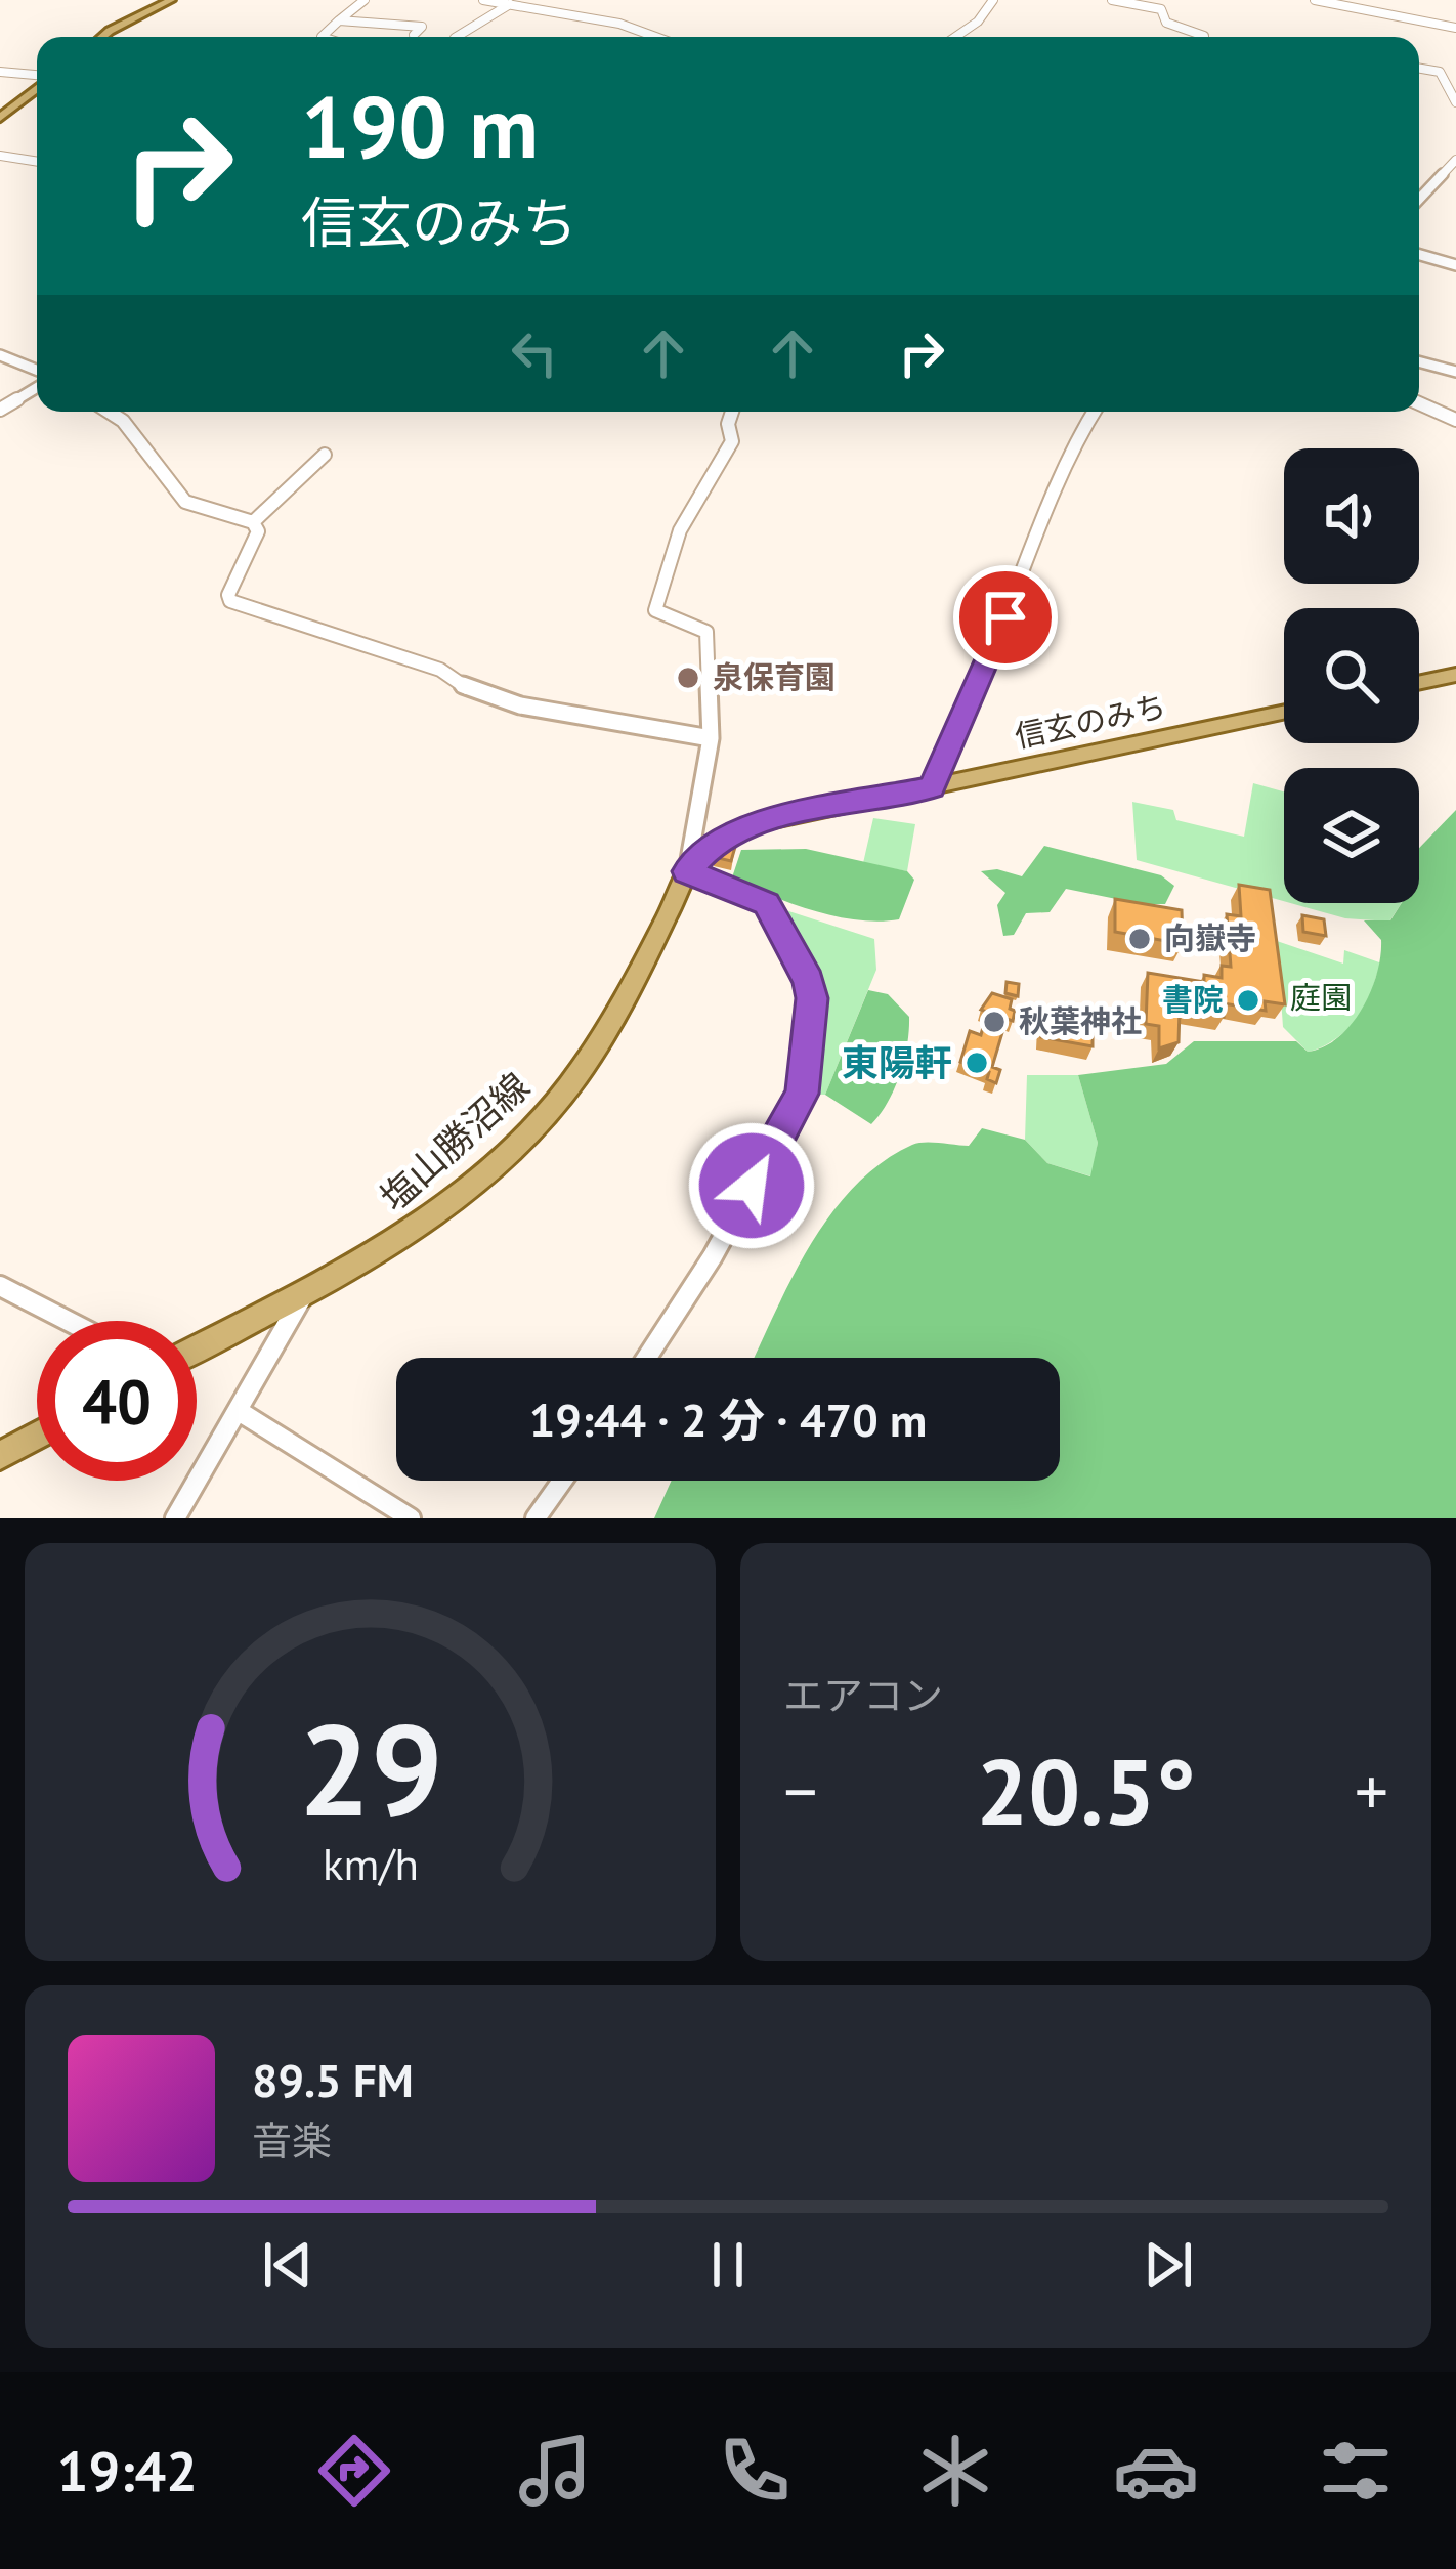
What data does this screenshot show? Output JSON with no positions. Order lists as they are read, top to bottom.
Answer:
{
  "streets": {
    "main road": ["信玄のみち", "塩山勝沼線"]
  },
  "crossings": [
    ["信玄のみち", "塩山勝沼線"]
  ],
  "parks": ["庭園"],
  "places": [
    "泉保育園",
    "向嶽寺",
    "書院",
    "秋葉神社",
    "東陽軒"
  ],
  "page": {
    "turn": ["190 m", "信玄のみち"],
    "limit": "40",
    "trip": "19:44 · 2 分 · 470 m",
    "tile": "エアコン",
    "heat": ["−", "20.5°", "+"],
    "song": ["89.5 FM", "音楽"],
    "tabs": "19:42",
    "gauge": ["29", "km/h"]
  }
}
